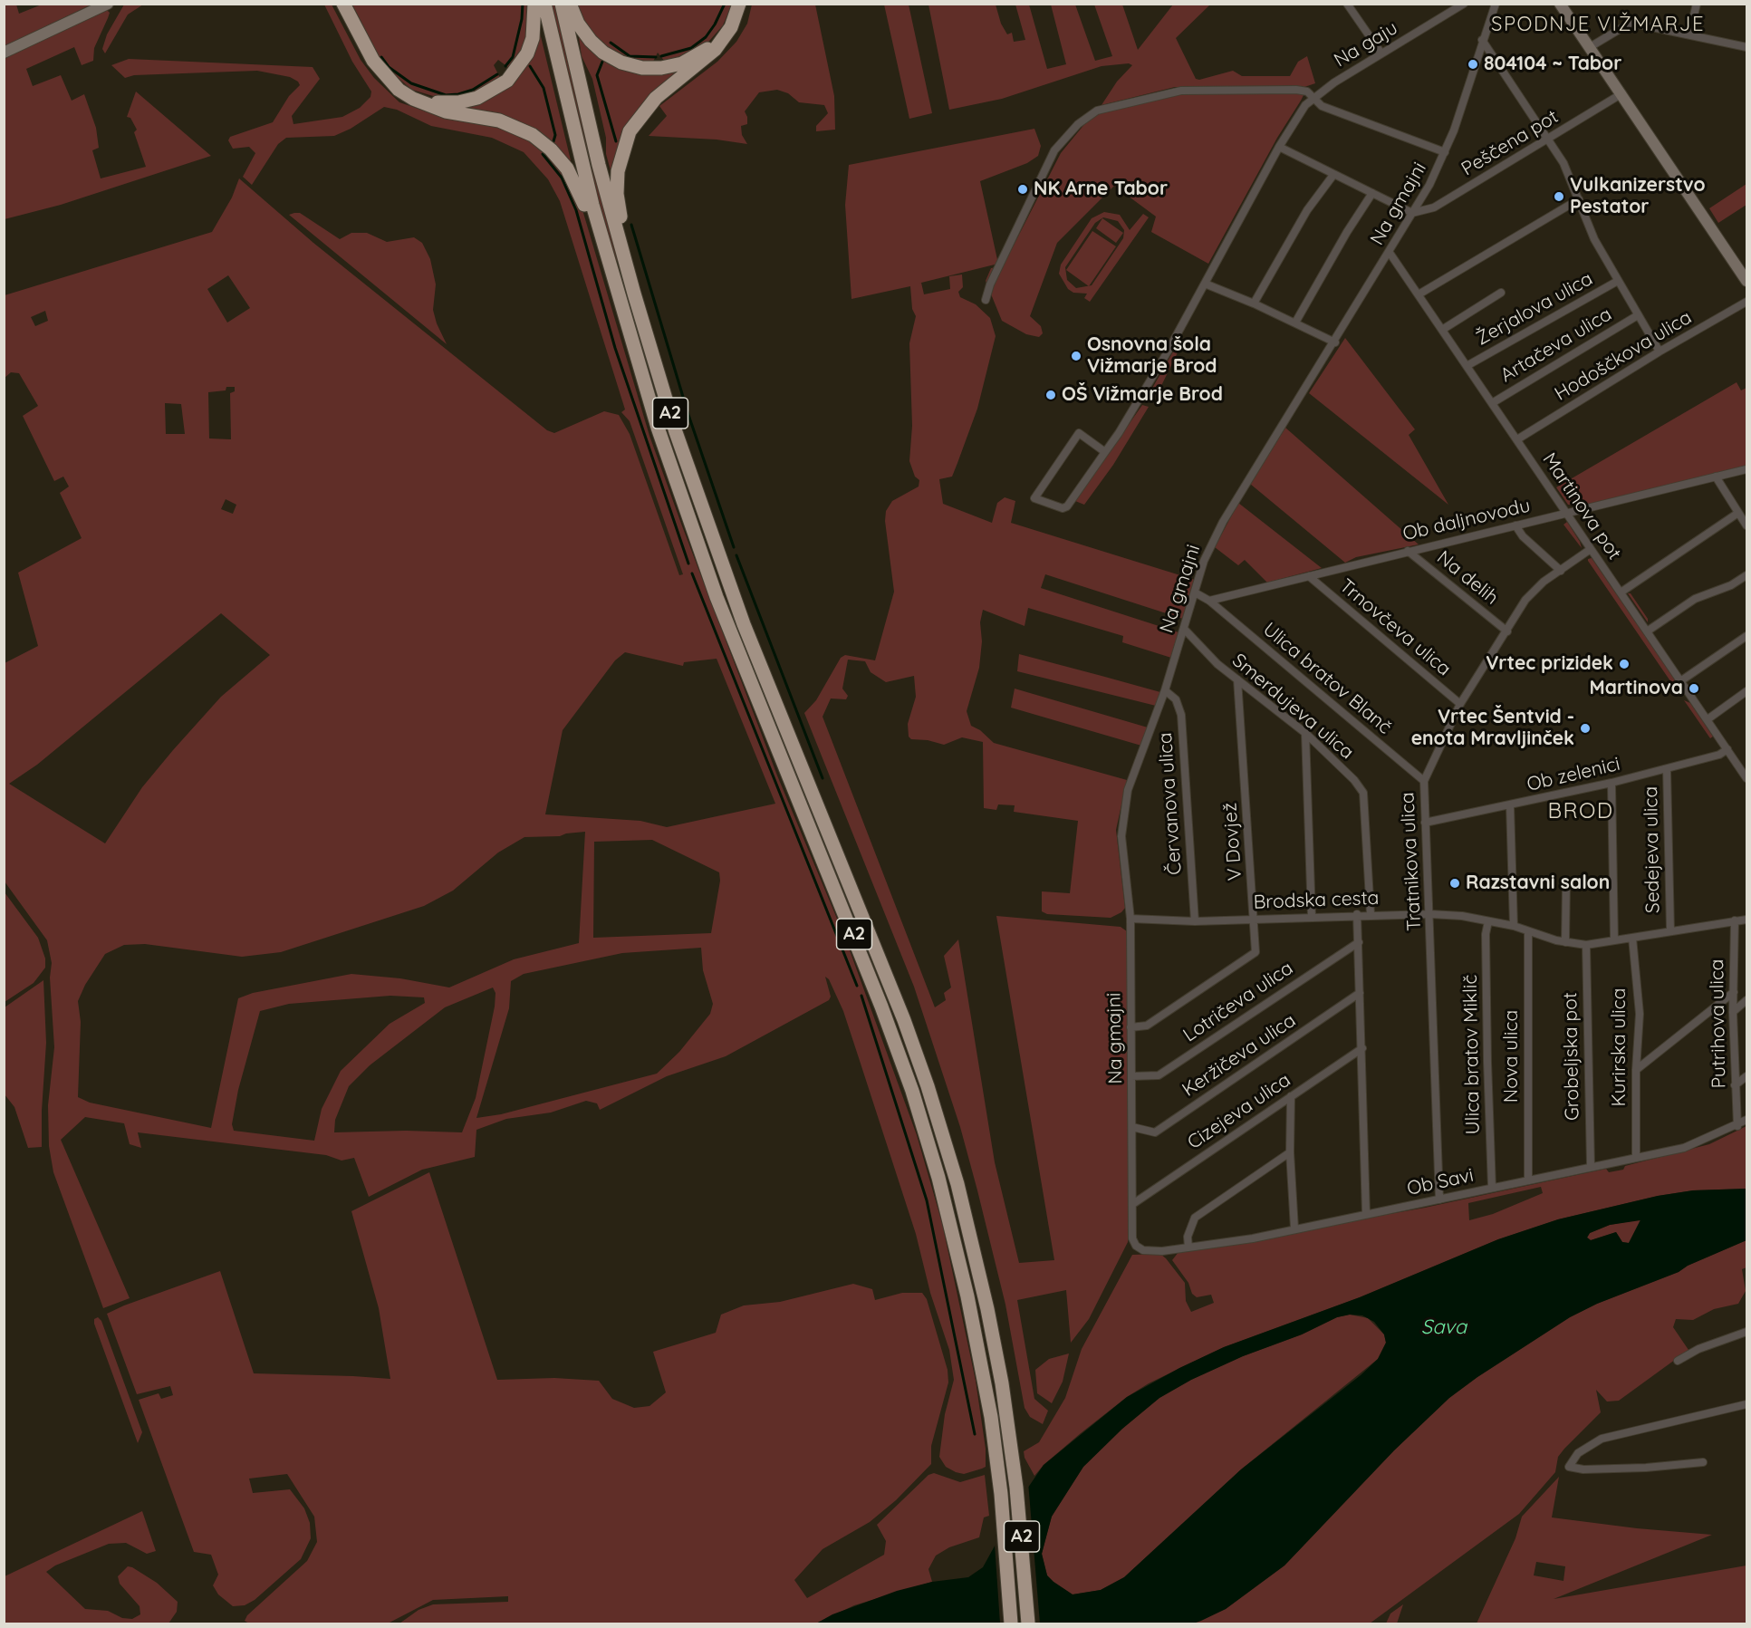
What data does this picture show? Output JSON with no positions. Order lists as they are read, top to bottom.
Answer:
{
  "streets": {
    "highway": ["A2"],
    "street": [
      "Na gaju",
      "Peščena pot",
      "Na gmajni",
      "Žerjalova ulica",
      "Artačeva ulica",
      "Hodoščkova ulica",
      "Martinova pot",
      "Ob daljnovodu",
      "Na delih",
      "Trnovčeva ulica",
      "Ulica bratov Blanč",
      "Smerdujeva ulica",
      "Ob zelenici",
      "Červanova ulica",
      "V Dovjež",
      "Sedejeva ulica",
      "Tratnikova ulica",
      "Brodska cesta",
      "Lotričeva ulica",
      "Putrihova ulica",
      "Kurirska ulica",
      "Ulica bratov Miklič",
      "Keržičeva ulica",
      "Nova ulica",
      "Grobeljska pot",
      "Cizejeva ulica",
      "Ob Savi"
    ]
  },
  "crossings": [
    ["Peščena pot", "Na gmajni"],
    ["Na gmajni", "Martinova pot"],
    ["Na gmajni", "Smerdujeva ulica"],
    ["Na gmajni", "Červanova ulica"],
    ["Na gmajni", "V Dovjež"],
    ["Na gmajni", "Brodska cesta"],
    ["Na gmajni", "Lotričeva ulica"],
    ["Na gmajni", "Keržičeva ulica"],
    ["Na gmajni", "Cizejeva ulica"],
    ["Na gmajni", "Ob Savi"],
    ["Žerjalova ulica", "Martinova pot"],
    ["Artačeva ulica", "Martinova pot"],
    ["Hodoščkova ulica", "Martinova pot"],
    ["Martinova pot", "Ob daljnovodu"],
    ["Martinova pot", "Ob zelenici"],
    ["Martinova pot", "Tratnikova ulica"],
    ["Ob daljnovodu", "Na delih"],
    ["Ob daljnovodu", "Trnovčeva ulica"],
    ["Ob daljnovodu", "Ulica bratov Blanč"],
    ["Na delih", "Tratnikova ulica"],
    ["Trnovčeva ulica", "Tratnikova ulica"],
    ["Ulica bratov Blanč", "Tratnikova ulica"],
    ["Smerdujeva ulica", "V Dovjež"],
    ["Smerdujeva ulica", "Brodska cesta"],
    ["Ob zelenici", "Sedejeva ulica"],
    ["Ob zelenici", "Tratnikova ulica"],
    ["Červanova ulica", "Brodska cesta"],
    ["V Dovjež", "Brodska cesta"],
    ["Sedejeva ulica", "Brodska cesta"],
    ["Tratnikova ulica", "Brodska cesta"],
    ["Tratnikova ulica", "Ob Savi"],
    ["Brodska cesta", "Putrihova ulica"],
    ["Brodska cesta", "Kurirska ulica"],
    ["Brodska cesta", "Ulica bratov Miklič"],
    ["Brodska cesta", "Nova ulica"],
    ["Brodska cesta", "Grobeljska pot"],
    ["Putrihova ulica", "Ob Savi"],
    ["Kurirska ulica", "Ob Savi"],
    ["Ulica bratov Miklič", "Ob Savi"],
    ["Nova ulica", "Ob Savi"],
    ["Grobeljska pot", "Ob Savi"]
  ],
  "districts": ["SPODNJE VIŽMARJE", "BROD"],
  "water": ["Sava"],
  "places": [
    "804104 ~ Tabor",
    "NK Arne Tabor",
    "Vulkanizerstvo Pestator",
    "Osnovna šola Vižmarje Brod",
    "OŠ Vižmarje Brod",
    "Vrtec prizidek",
    "Martinova",
    "Vrtec Šentvid - enota Mravljinček",
    "Razstavni salon"
  ]
}
